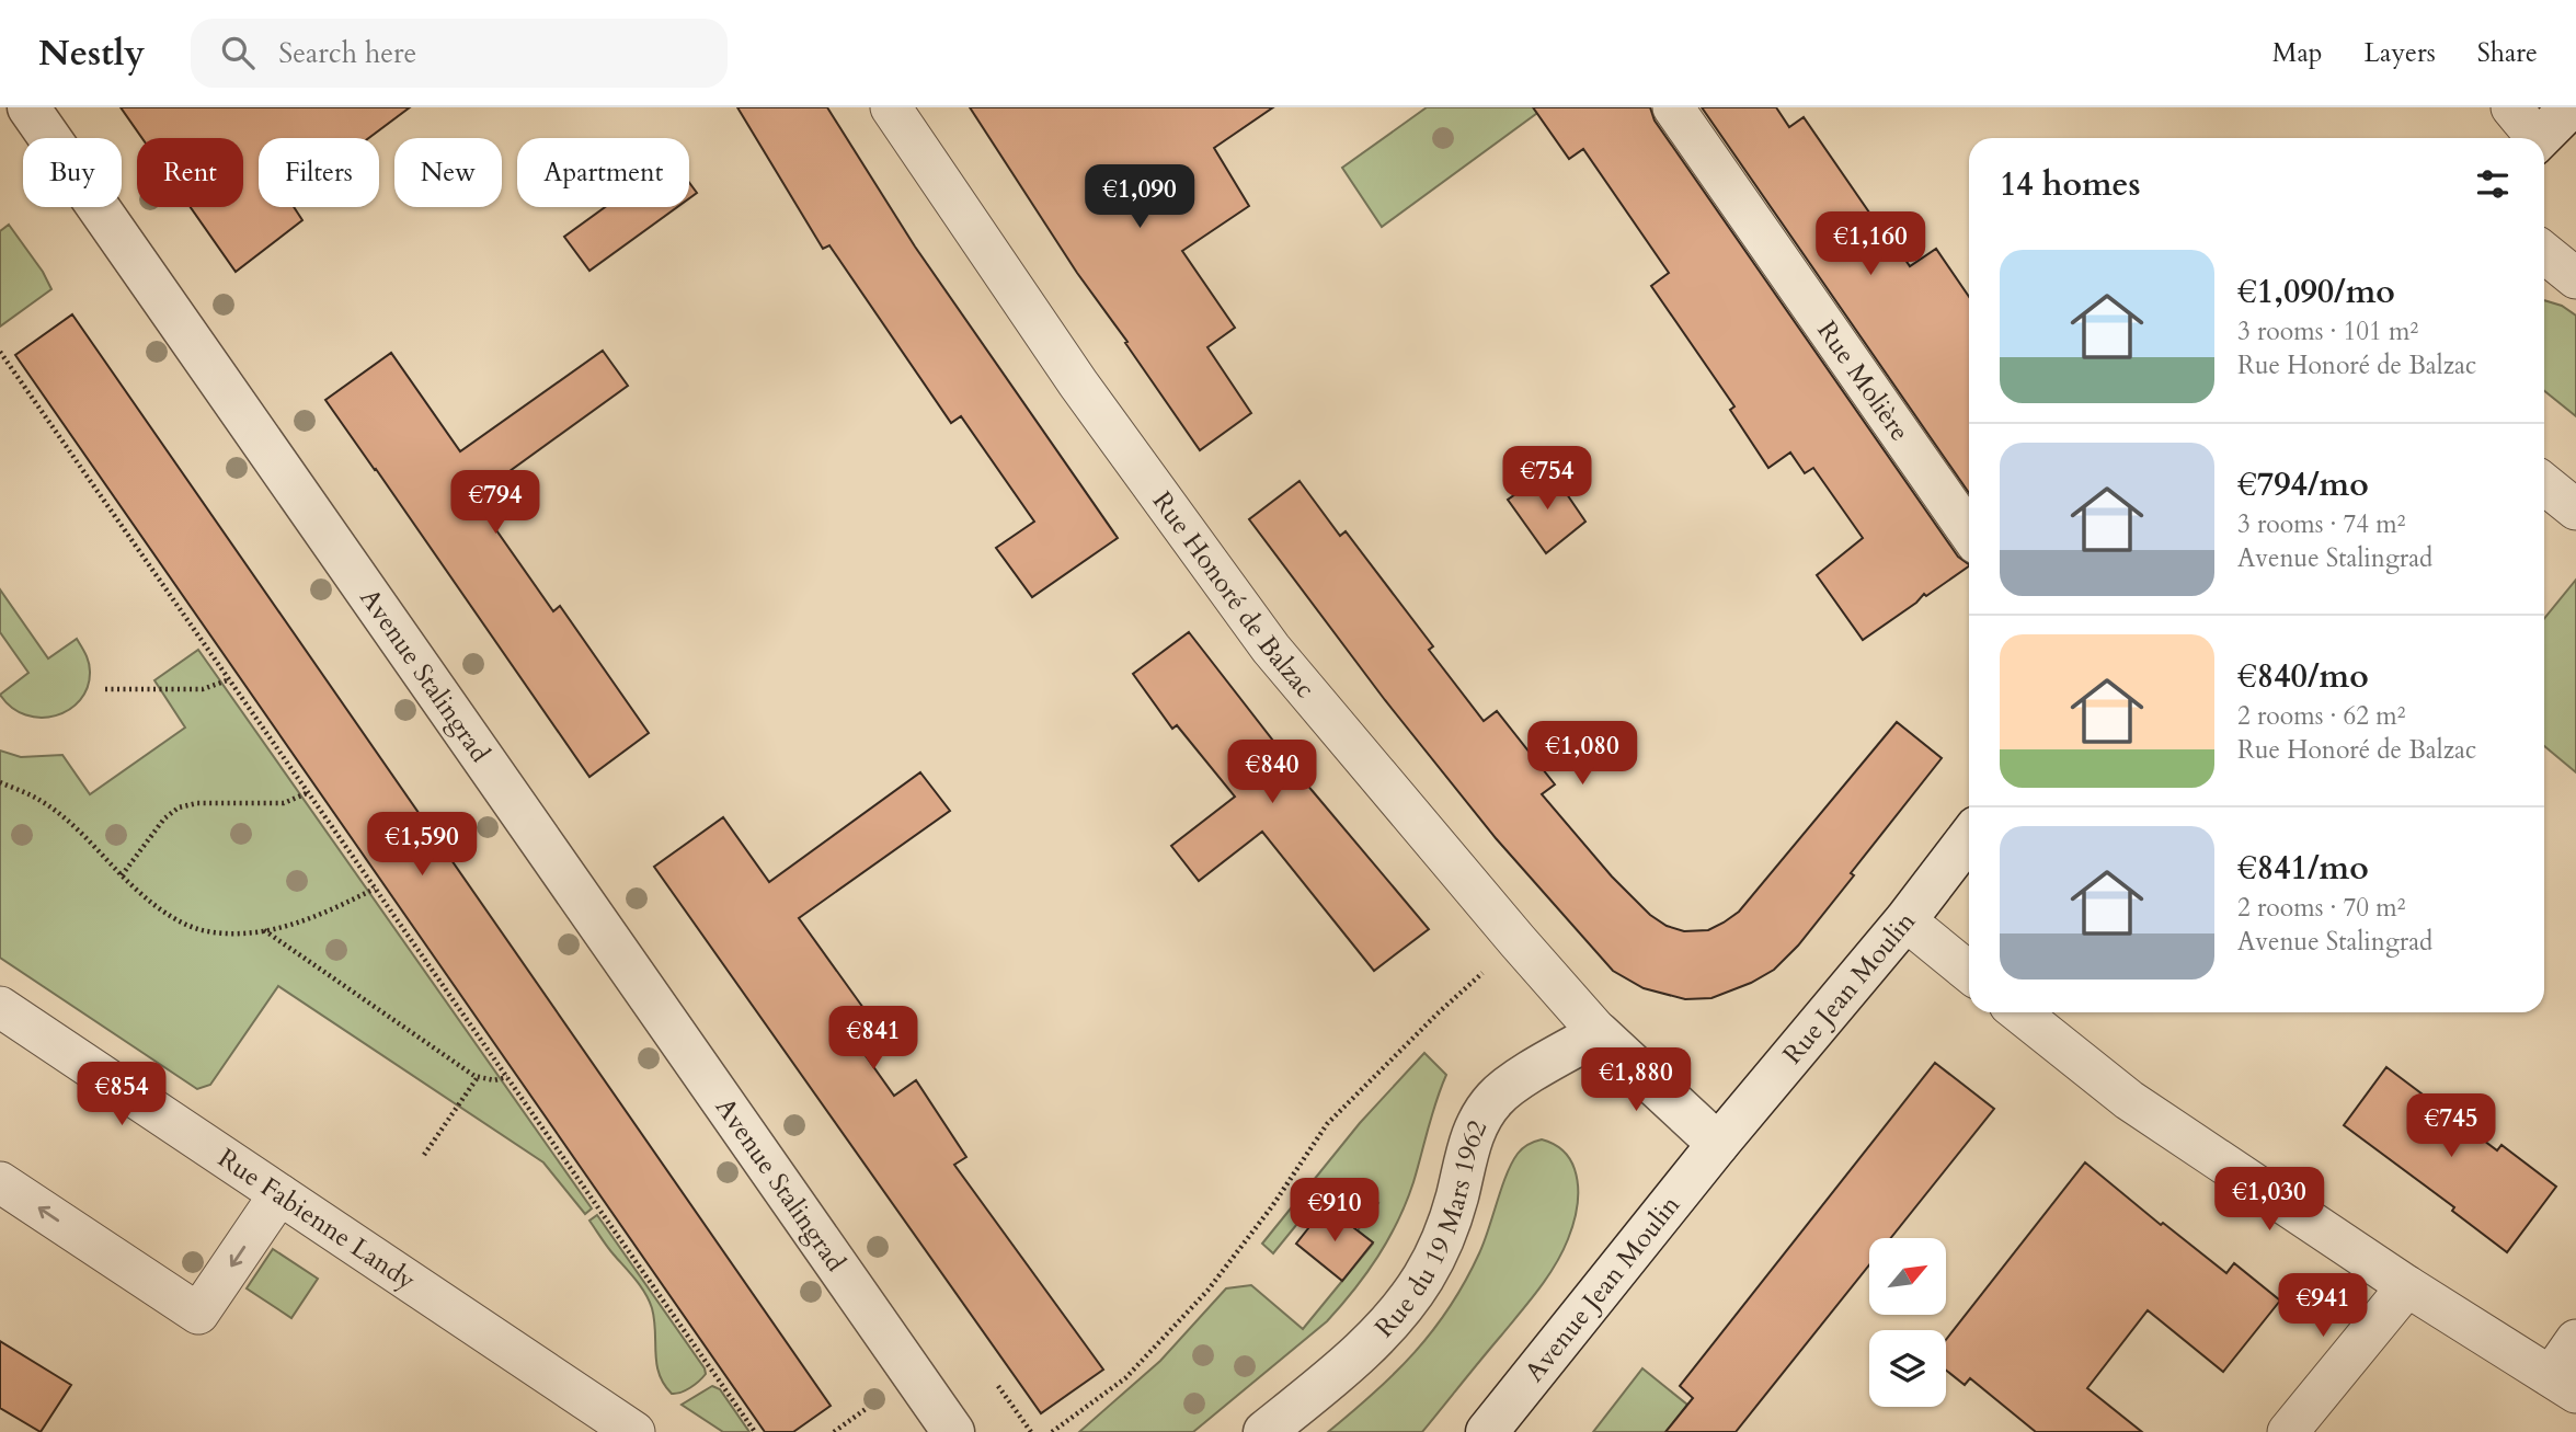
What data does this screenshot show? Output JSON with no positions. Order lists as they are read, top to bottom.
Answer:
{
  "streets": {
    "street": [
      "Rue Molière",
      "Rue Honoré de Balzac",
      "Avenue Stalingrad",
      "Rue Jean Moulin",
      "Rue Fabienne Landy",
      "Rue du 19 Mars 1962",
      "Avenue Jean Moulin"
    ]
  },
  "crossings": [
    ["Rue Honoré de Balzac", "Rue Jean Moulin"],
    ["Rue Honoré de Balzac", "Rue du 19 Mars 1962"],
    ["Rue Honoré de Balzac", "Avenue Jean Moulin"],
    ["Rue Jean Moulin", "Avenue Jean Moulin"]
  ],
  "north": "top right",
  "page": {
    "header": "Nestly",
    "search": "Search here",
    "nav": ["Map", "Layers", "Share"],
    "chip": [
      "Buy",
      "Rent",
      "Filters",
      "New",
      "Apartment"
    ],
    "heading": "14 homes",
    "price": [
      "€1,090",
      "€1,160",
      "€754",
      "€794",
      "€1,080",
      "€840",
      "€1,590",
      "€841",
      "€1,880",
      "€854",
      "€745",
      "€1,030",
      "€910",
      "€941"
    ],
    "list": [
      {
        "name": "€1,090/mo",
        "note": "3 rooms · 101 m² · Rue Honoré de Balzac"
      },
      {
        "name": "€794/mo",
        "note": "3 rooms · 74 m² · Avenue Stalingrad"
      },
      {
        "name": "€840/mo",
        "note": "2 rooms · 62 m² · Rue Honoré de Balzac"
      },
      {
        "name": "€841/mo",
        "note": "2 rooms · 70 m² · Avenue Stalingrad"
      }
    ]
  }
}
